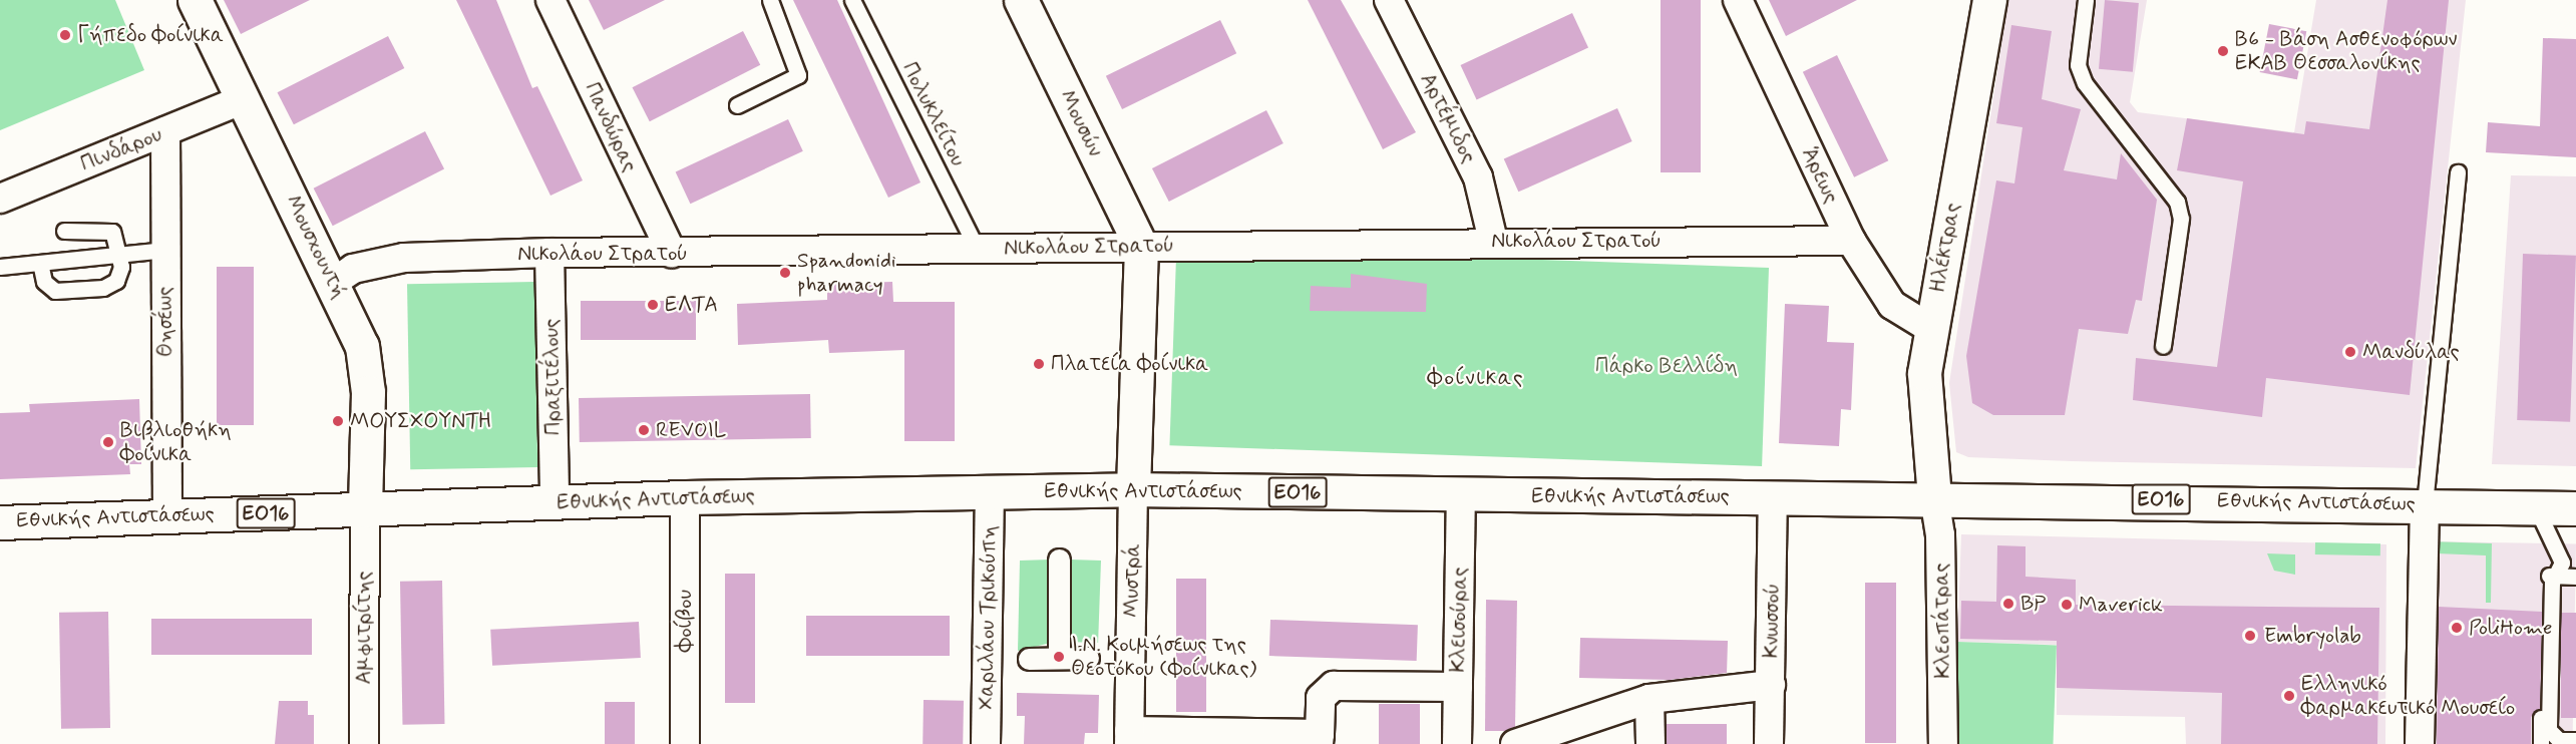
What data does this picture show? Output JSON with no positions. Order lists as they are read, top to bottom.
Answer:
{
  "streets": {
    "main road": [
      "Μουσών",
      "Μουσχουντή",
      "Ηλέκτρας",
      "Εθνικής Αντιστάσεως",
      "ΕΟ16"
    ],
    "street": [
      "Αρτέμιδος",
      "Πανδώρας",
      "Πινδάρου",
      "Άρεως",
      "Νικολάου Στρατού",
      "Θησέως",
      "Πραξιτέλους",
      "Μυστρά",
      "Χαριλάου Τρικούπη",
      "Κλεισούρας",
      "Φοίβου",
      "Κνωσσού",
      "Κλεοπάτρας",
      "Αμφιτρίτης"
    ],
    "lane": ["Πολυκλείτου"]
  },
  "crossings": [
    ["Πολυκλείτου", "Νικολάου Στρατού"],
    ["Αρτέμιδος", "Νικολάου Στρατού"],
    ["Μουσών", "Νικολάου Στρατού"],
    ["Πανδώρας", "Νικολάου Στρατού"],
    ["Πινδάρου", "Μουσχουντή"],
    ["Πινδάρου", "Θησέως"],
    ["Άρεως", "Νικολάου Στρατού"],
    ["Άρεως", "Ηλέκτρας"],
    ["Νικολάου Στρατού", "Μουσχουντή"],
    ["Νικολάου Στρατού", "Πραξιτέλους"],
    ["Μουσχουντή", "Εθνικής Αντιστάσεως"],
    ["Μουσχουντή", "Αμφιτρίτης"],
    ["Ηλέκτρας", "Εθνικής Αντιστάσεως"],
    ["Ηλέκτρας", "Κλεοπάτρας"],
    ["Θησέως", "Εθνικής Αντιστάσεως"],
    ["Πραξιτέλους", "Εθνικής Αντιστάσεως"],
    ["Εθνικής Αντιστάσεως", "Μυστρά"],
    ["Εθνικής Αντιστάσεως", "Χαριλάου Τρικούπη"],
    ["Εθνικής Αντιστάσεως", "Κλεισούρας"],
    ["Εθνικής Αντιστάσεως", "Φοίβου"],
    ["Εθνικής Αντιστάσεως", "Κνωσσού"],
    ["Εθνικής Αντιστάσεως", "Κλεοπάτρας"],
    ["Εθνικής Αντιστάσεως", "Αμφιτρίτης"]
  ],
  "districts": ["Φοίνικας"],
  "parks": ["Πάρκο Βελλίδη"],
  "places": [
    "Γήπεδο Φοίνικα",
    "Β6 - Βάση Ασθενοφόρων ΕΚΑΒ Θεσσαλονίκης",
    "Spandonidi pharmacy",
    "ΕΛΤΑ",
    "Μανδύλας",
    "Πλατεία Φοίνικα",
    "ΜΟΥΣΧΟΥΝΤΗ",
    "REVOIL",
    "Βιβλιοθήκη Φοίνικα",
    "BP",
    "Maverick",
    "PoliHome",
    "Embryolab",
    "Ι.Ν. Κοιμήσεως της Θεοτόκου (Φοίνικας)",
    "Ελληνικό Φαρμακευτικό Μουσείο"
  ]
}
